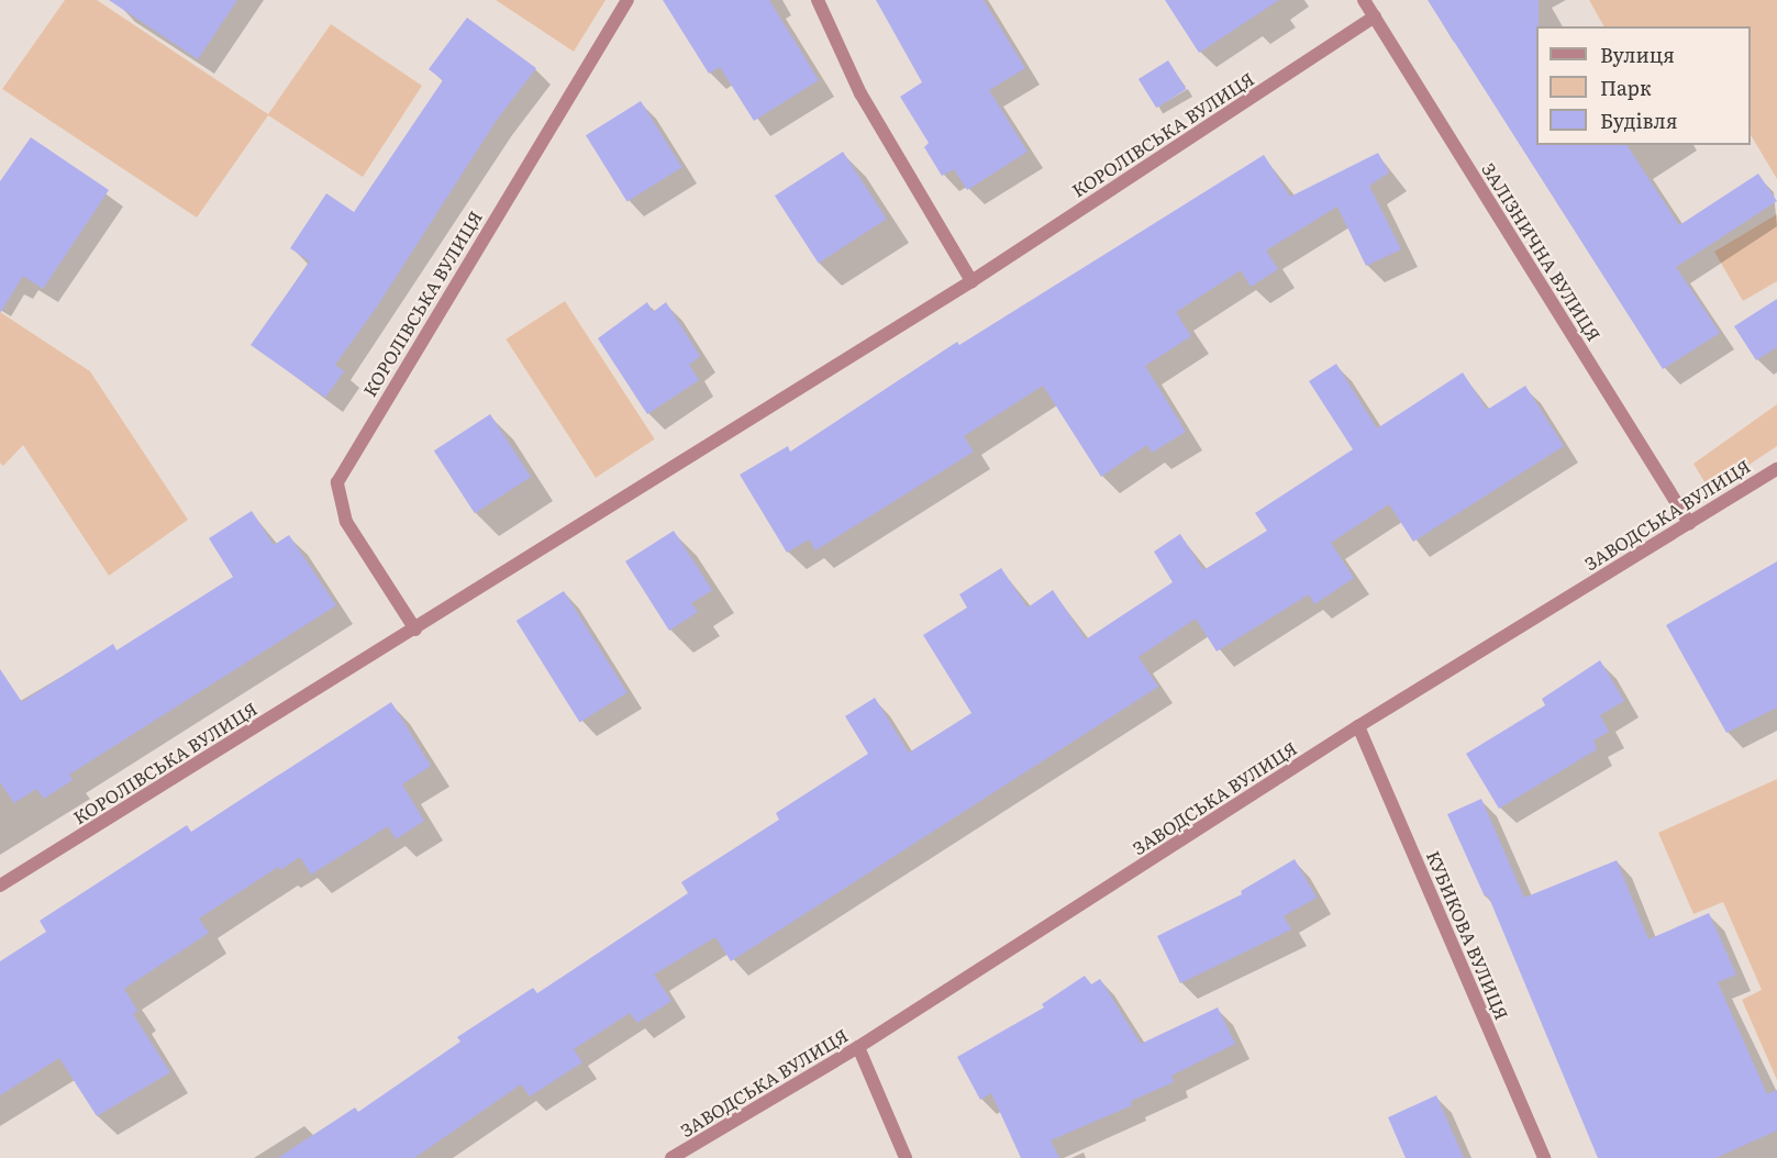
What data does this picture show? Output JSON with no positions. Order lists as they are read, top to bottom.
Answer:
{
  "streets": {
    "street": [
      "КОРОЛІВСЬКА ВУЛИЦЯ",
      "ЗАЛІЗНИЧНА ВУЛИЦЯ",
      "ЗАВОДСЬКА ВУЛИЦЯ",
      "КУБИКОВА ВУЛИЦЯ"
    ]
  },
  "crossings": [
    ["КОРОЛІВСЬКА ВУЛИЦЯ", "ЗАЛІЗНИЧНА ВУЛИЦЯ"],
    ["ЗАЛІЗНИЧНА ВУЛИЦЯ", "ЗАВОДСЬКА ВУЛИЦЯ"],
    ["ЗАВОДСЬКА ВУЛИЦЯ", "КУБИКОВА ВУЛИЦЯ"]
  ],
  "legend": ["Вулиця", "Парк", "Будівля"]
}
